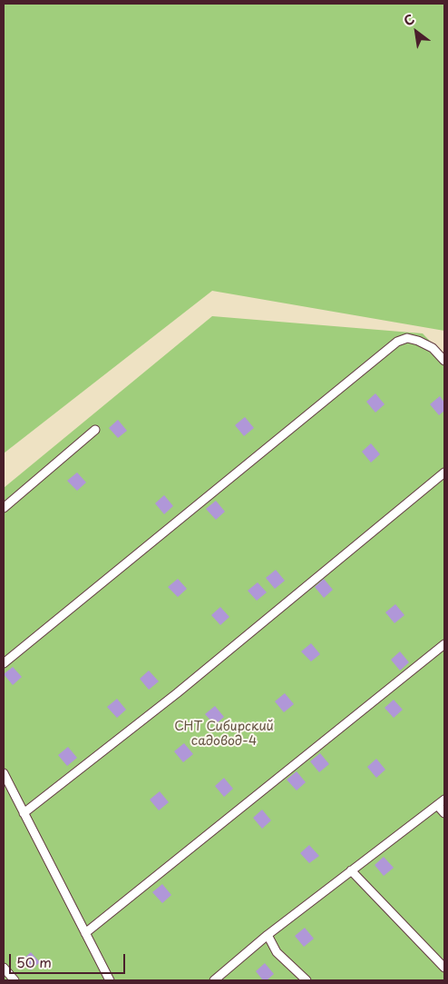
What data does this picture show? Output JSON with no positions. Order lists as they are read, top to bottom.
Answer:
{
  "parks": ["СНТ Сибирский садовод-4"],
  "scale_bar": "50 m",
  "north": "top left"
}
